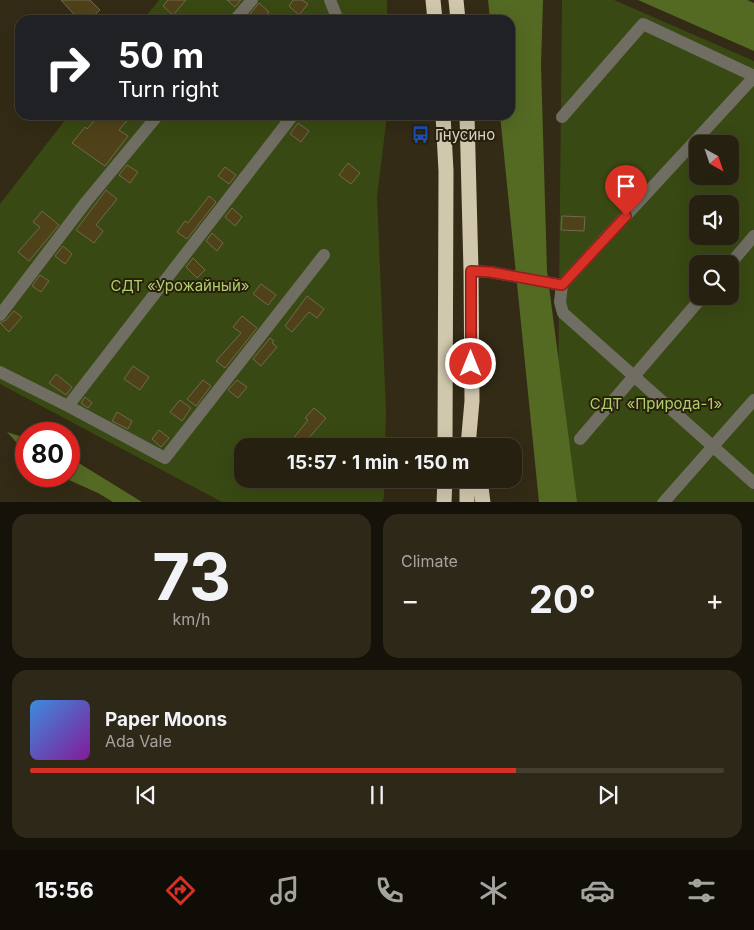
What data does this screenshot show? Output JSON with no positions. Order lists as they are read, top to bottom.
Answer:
{
  "parks": ["СДТ «Урожайный»", "СДТ «Природа-1»"],
  "places": {
    "bus stop": ["Гнусино"]
  },
  "north": "bottom right",
  "page": {
    "turn": ["50 m", "Turn right"],
    "limit": "80",
    "trip": "15:57 · 1 min · 150 m",
    "tile": [
      ["73", "km/h"],
      "Climate"
    ],
    "heat": ["−", "20°", "+"],
    "song": ["Paper Moons", "Ada Vale"],
    "tabs": "15:56"
  }
}
